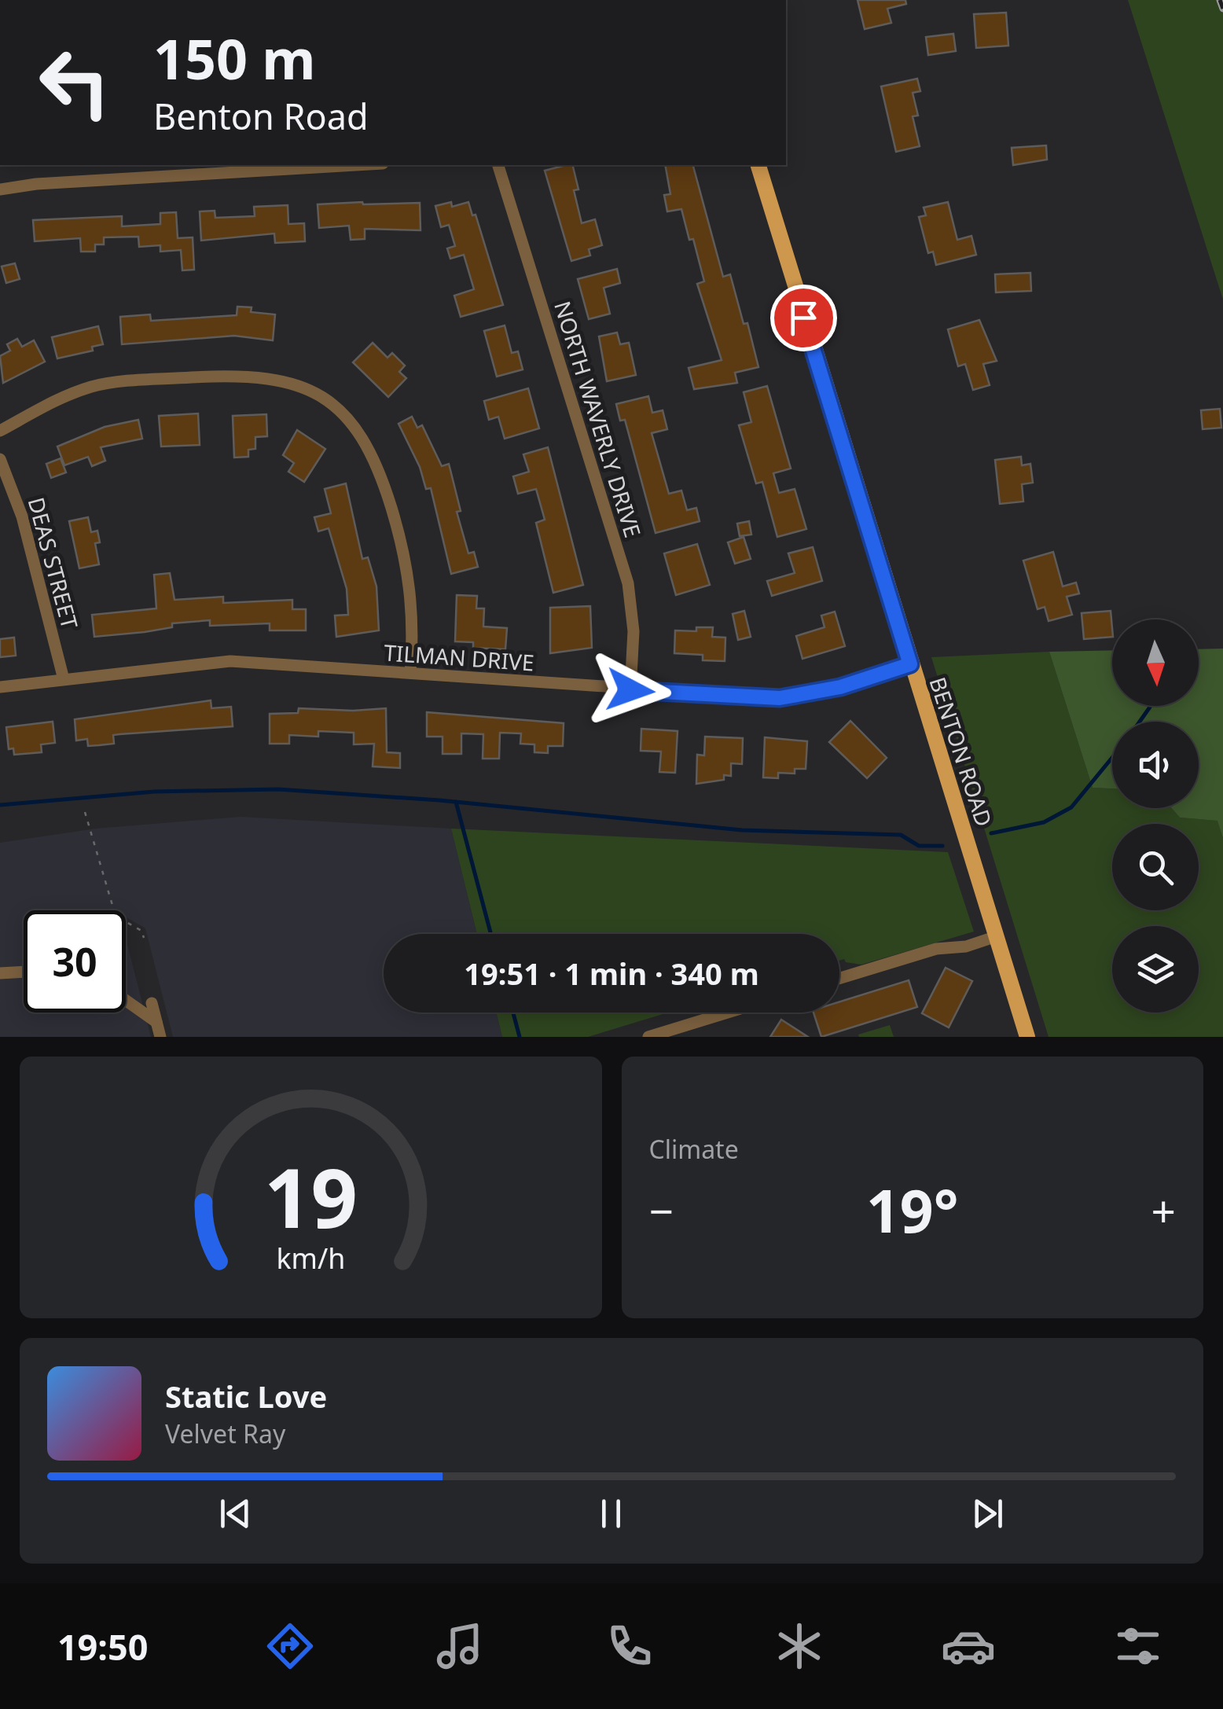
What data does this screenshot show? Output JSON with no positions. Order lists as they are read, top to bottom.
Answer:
{
  "streets": {
    "main road": ["BENTON ROAD"],
    "street": ["NORTH WAVERLY DRIVE", "DEAS STREET", "TILMAN DRIVE"]
  },
  "crossings": [
    ["NORTH WAVERLY DRIVE", "TILMAN DRIVE"],
    ["DEAS STREET", "TILMAN DRIVE"],
    ["TILMAN DRIVE", "BENTON ROAD"]
  ],
  "north": "bottom",
  "page": {
    "turn": ["150 m", "Benton Road"],
    "limit": "30",
    "trip": "19:51 · 1 min · 340 m",
    "tile": "Climate",
    "heat": ["−", "19°", "+"],
    "song": ["Static Love", "Velvet Ray"],
    "tabs": "19:50",
    "gauge": ["19", "km/h"]
  }
}
